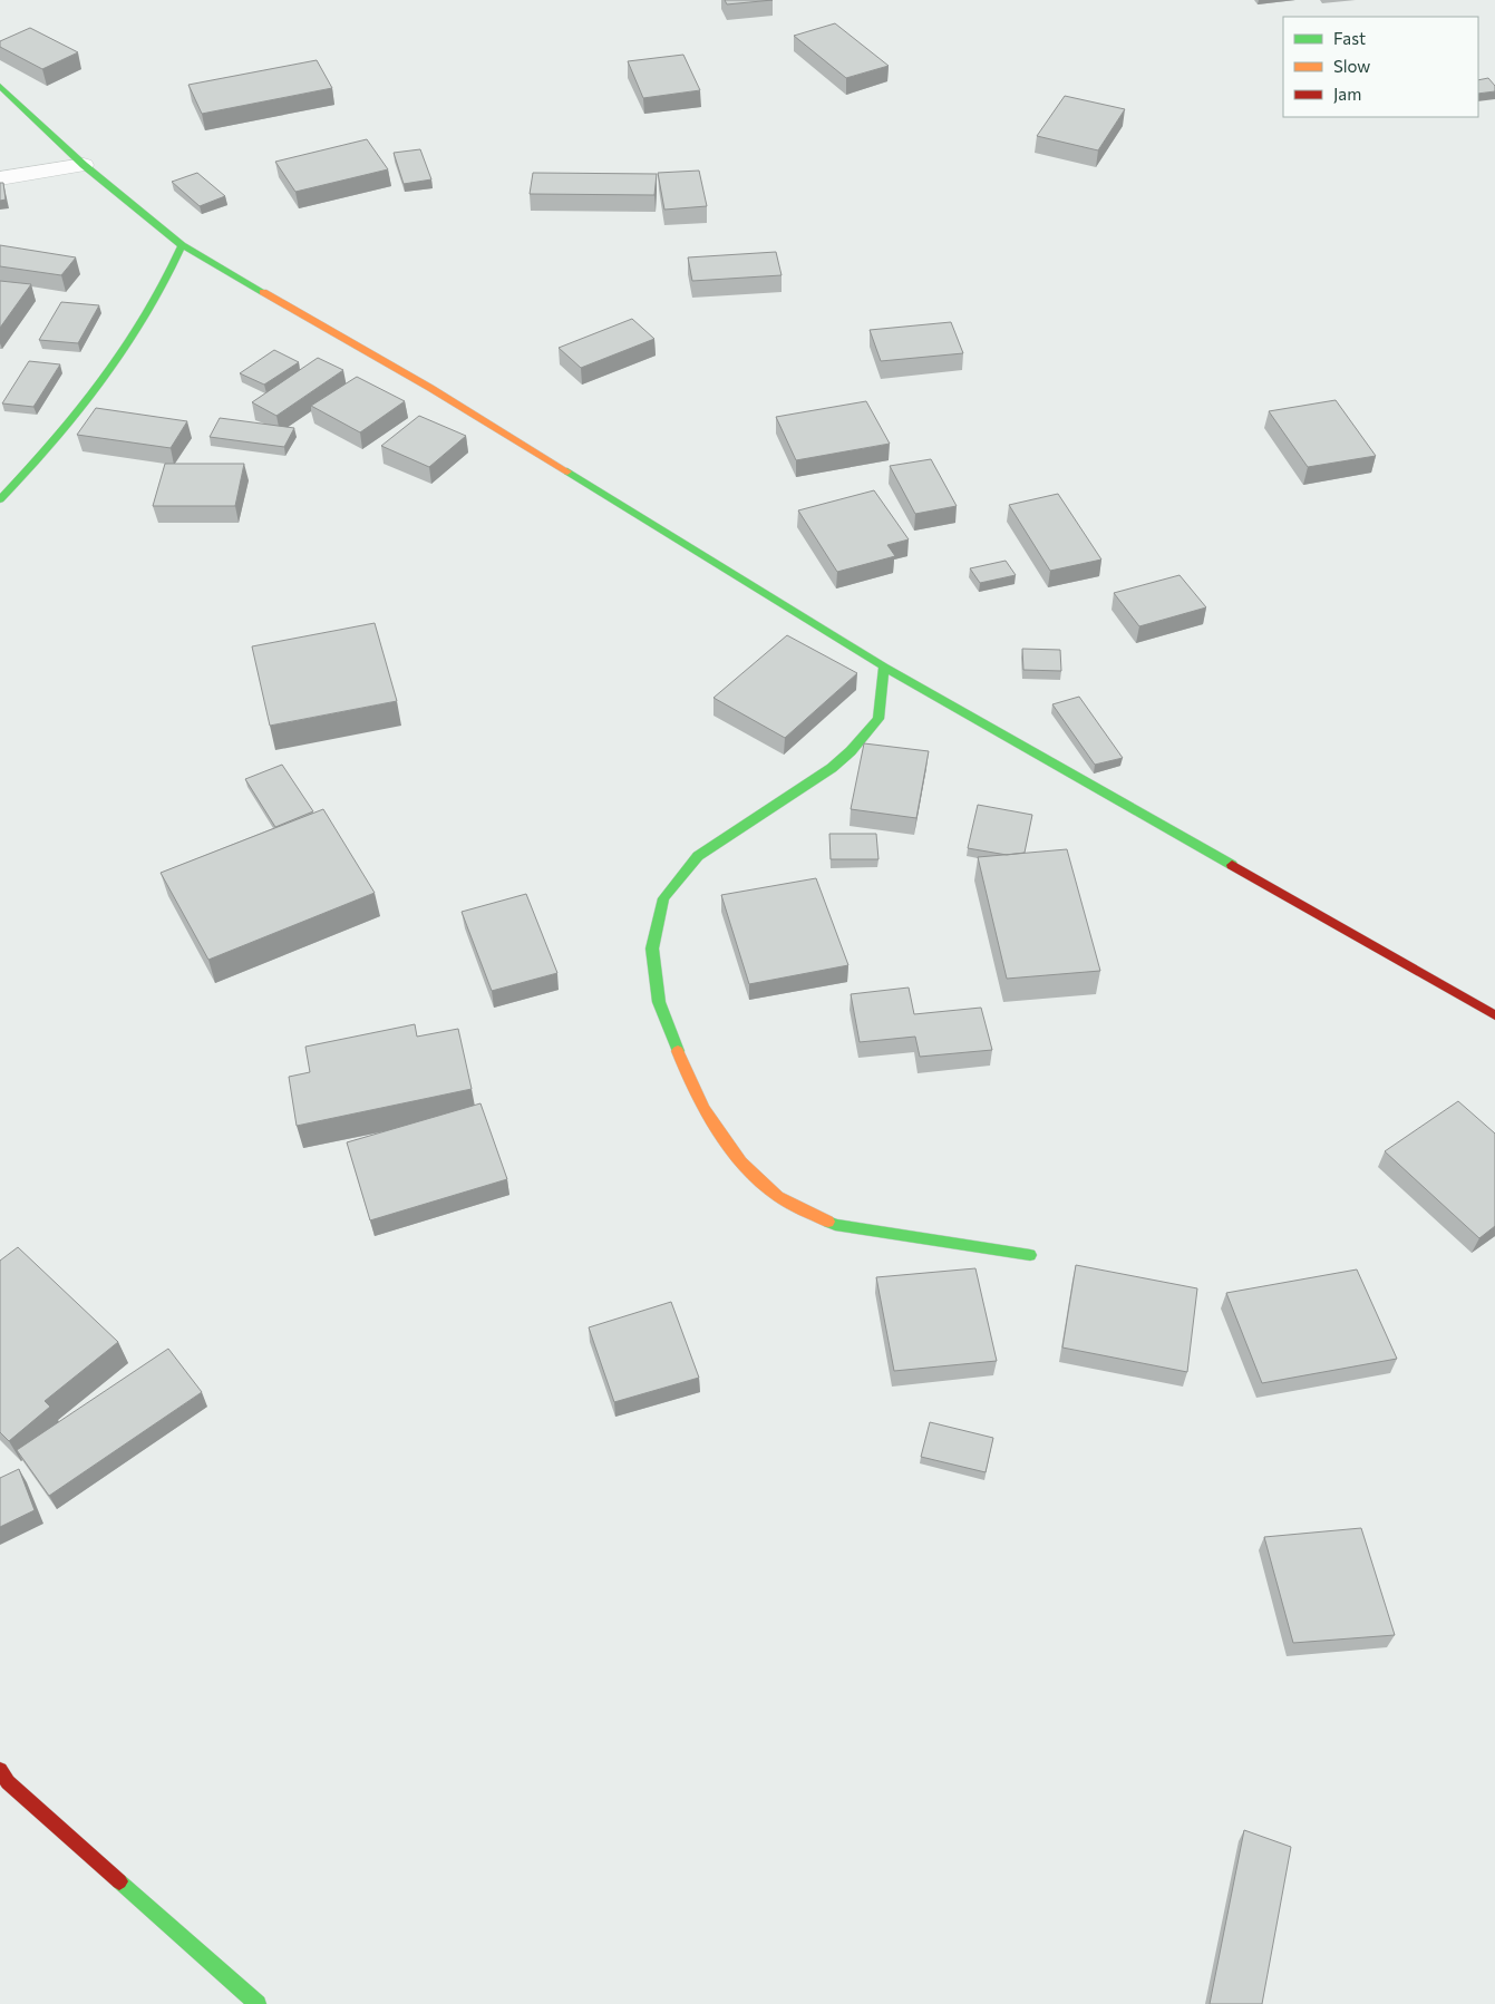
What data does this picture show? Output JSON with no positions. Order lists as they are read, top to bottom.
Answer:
{
  "legend": ["Fast", "Slow", "Jam"]
}
